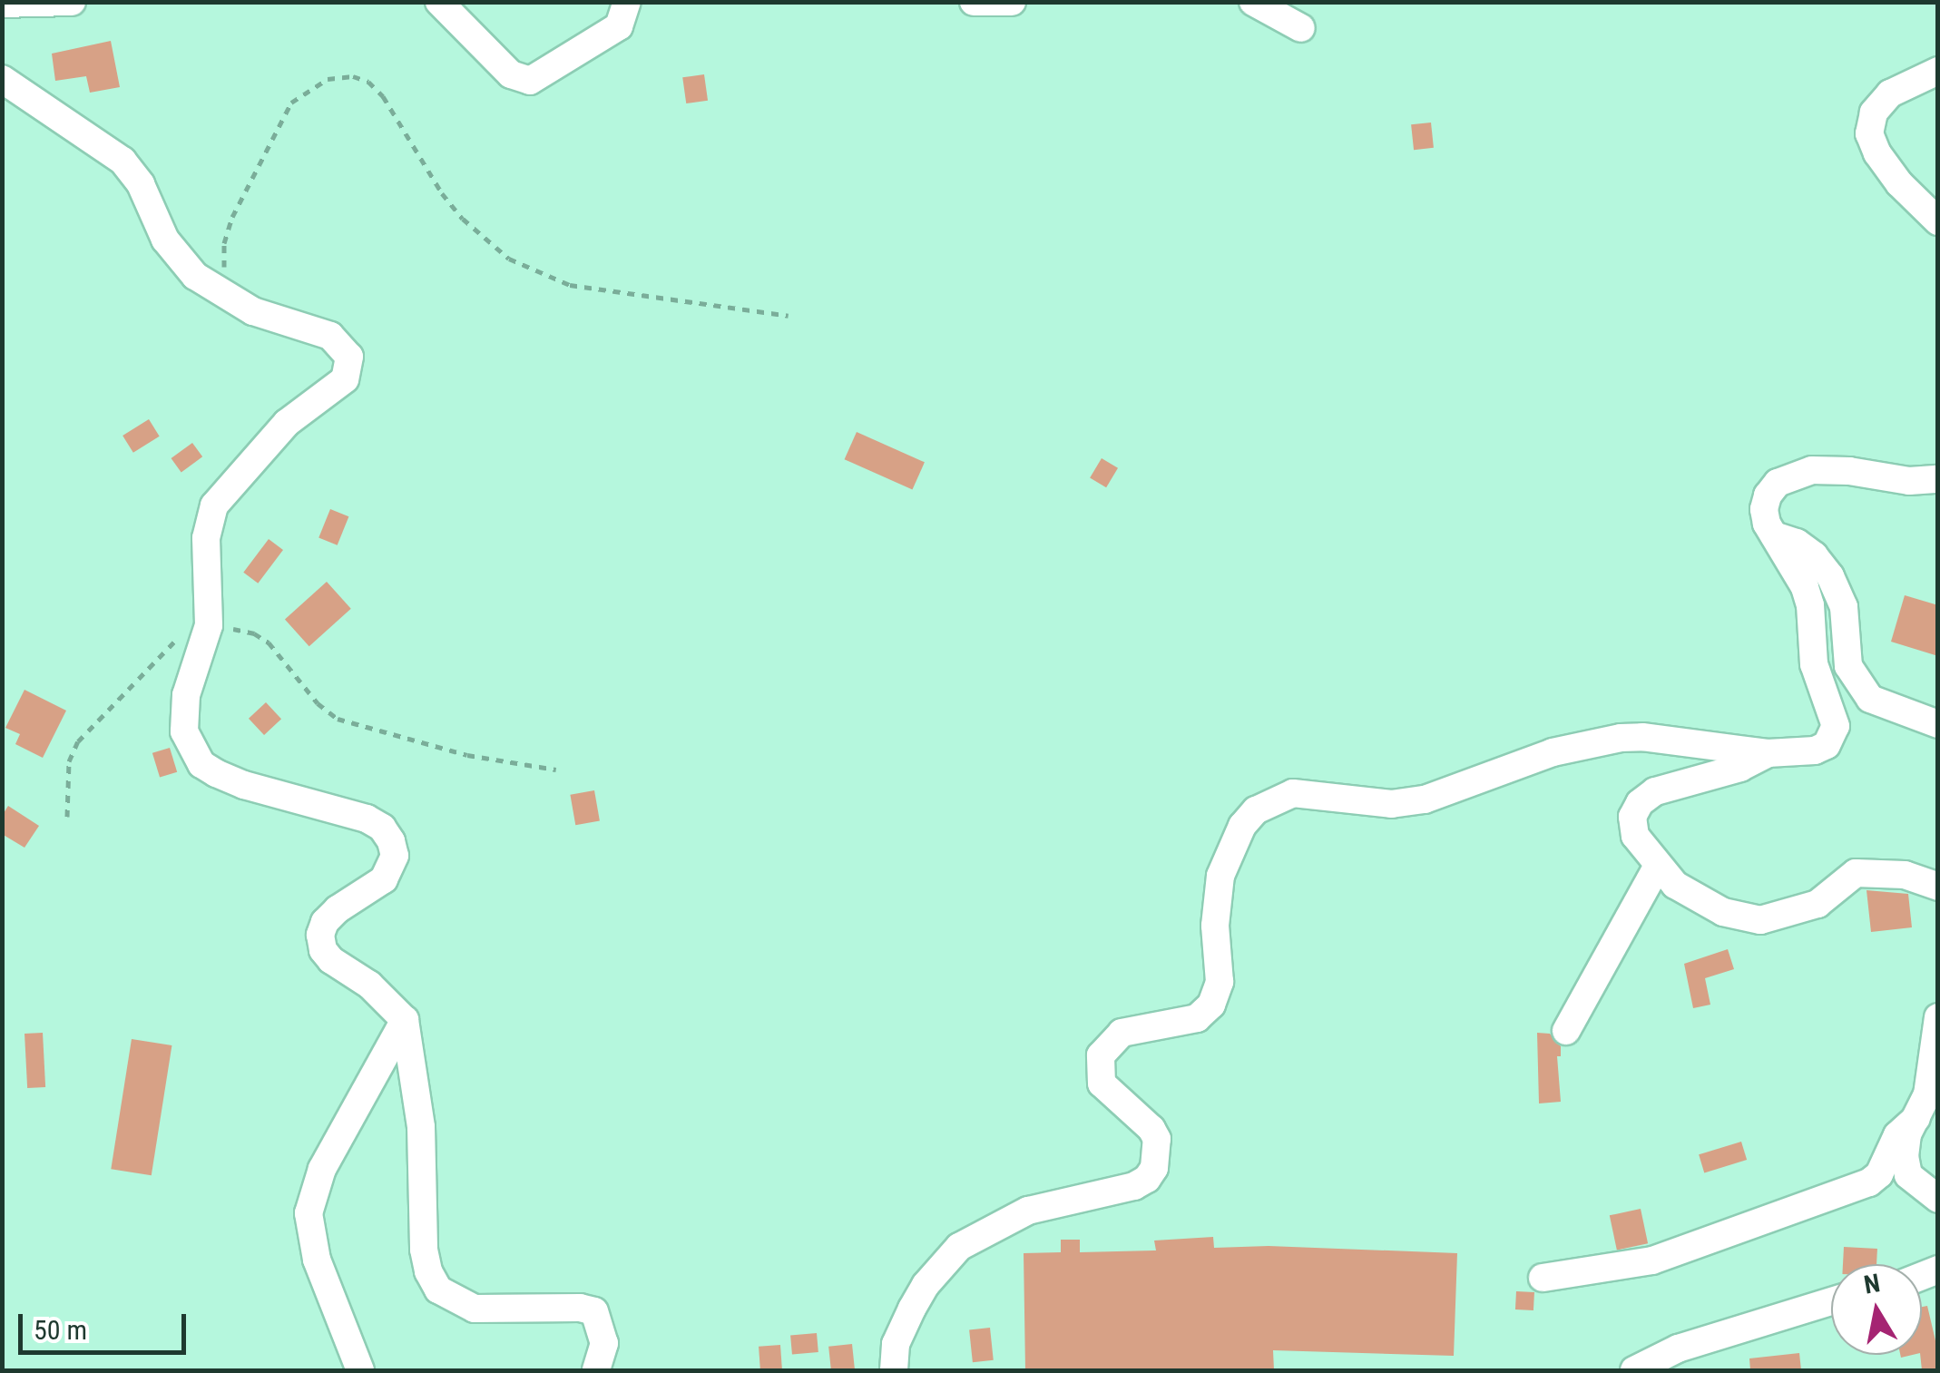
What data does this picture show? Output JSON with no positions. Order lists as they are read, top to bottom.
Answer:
{
  "scale_bar": "50 m",
  "north": "top"
}
